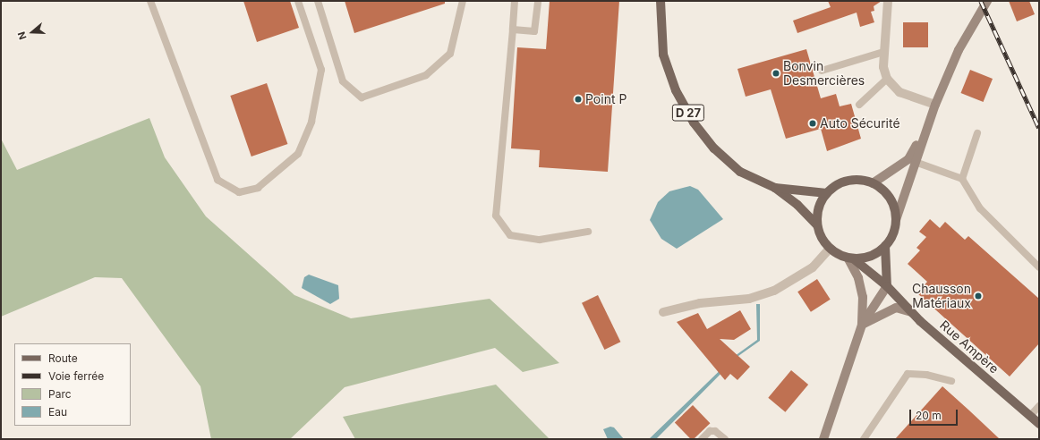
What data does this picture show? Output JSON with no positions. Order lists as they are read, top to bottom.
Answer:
{
  "streets": {
    "main road": ["D 27", "Rue Ampère"]
  },
  "crossings": [
    ["D 27", "Rue Ampère"]
  ],
  "places": [
    "Bonvin Desmercières",
    "Point P",
    "Auto Sécurité",
    "Chausson Matériaux"
  ],
  "legend": [
    "Route",
    "Voie ferrée",
    "Parc",
    "Eau"
  ],
  "scale_bar": "20 m",
  "north": "left"
}
